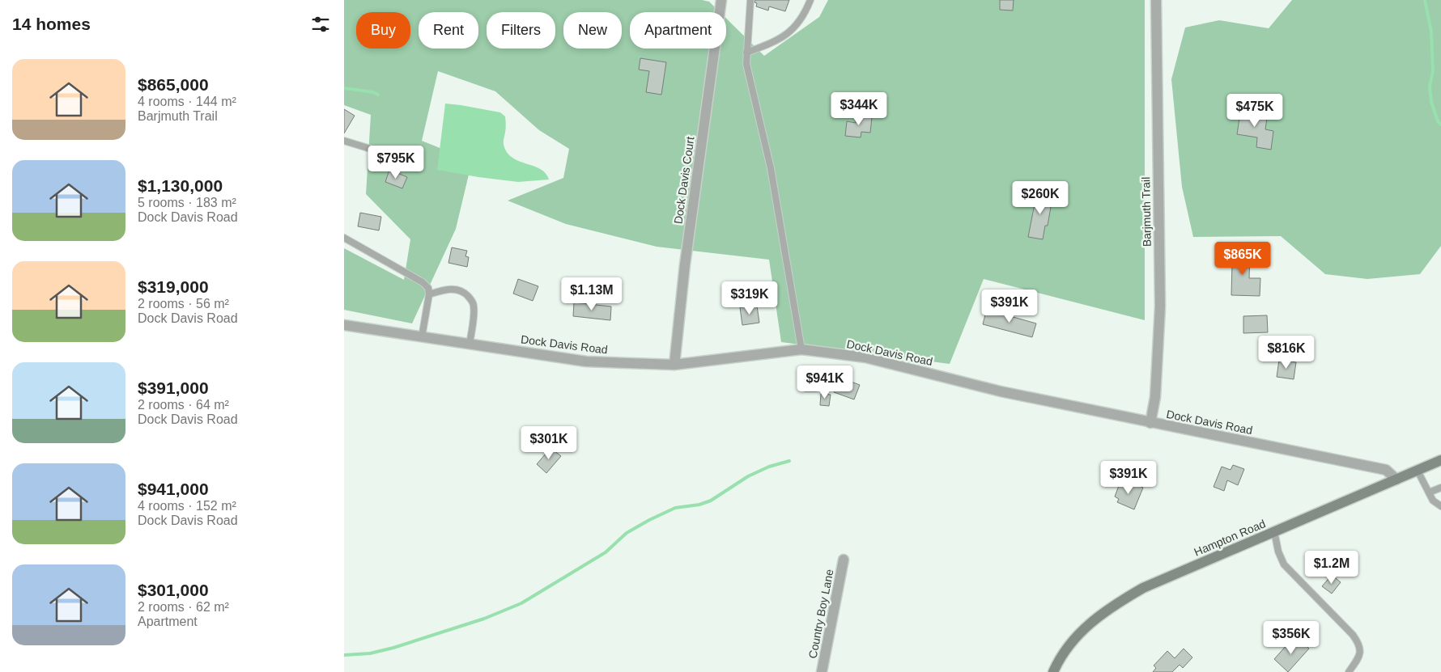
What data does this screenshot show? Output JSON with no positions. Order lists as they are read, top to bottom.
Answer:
{
  "streets": {
    "main road": ["Hampton Road"],
    "street": [
      "Dock Davis Court",
      "Barjmuth Trail",
      "Dock Davis Road",
      "Country Boy Lane"
    ]
  },
  "crossings": [
    ["Dock Davis Court", "Dock Davis Road"],
    ["Barjmuth Trail", "Dock Davis Road"],
    ["Dock Davis Road", "Hampton Road"]
  ],
  "page": {
    "heading": "14 homes",
    "chip": [
      "Buy",
      "Rent",
      "Filters",
      "New",
      "Apartment"
    ],
    "list": [
      {
        "name": "$865,000",
        "note": "4 rooms · 144 m² · Barjmuth Trail"
      },
      {
        "name": "$1,130,000",
        "note": "5 rooms · 183 m² · Dock Davis Road"
      },
      {
        "name": "$319,000",
        "note": "2 rooms · 56 m² · Dock Davis Road"
      },
      {
        "name": "$391,000",
        "note": "2 rooms · 64 m² · Dock Davis Road"
      },
      {
        "name": "$941,000",
        "note": "4 rooms · 152 m² · Dock Davis Road"
      },
      {
        "name": "$301,000",
        "note": "2 rooms · 62 m² · Apartment"
      }
    ],
    "price": [
      "$344K",
      "$475K",
      "$795K",
      "$260K",
      "$865K",
      "$1.13M",
      "$319K",
      "$391K",
      "$816K",
      "$941K",
      "$301K",
      "$391K",
      "$1.2M",
      "$356K"
    ]
  }
}
